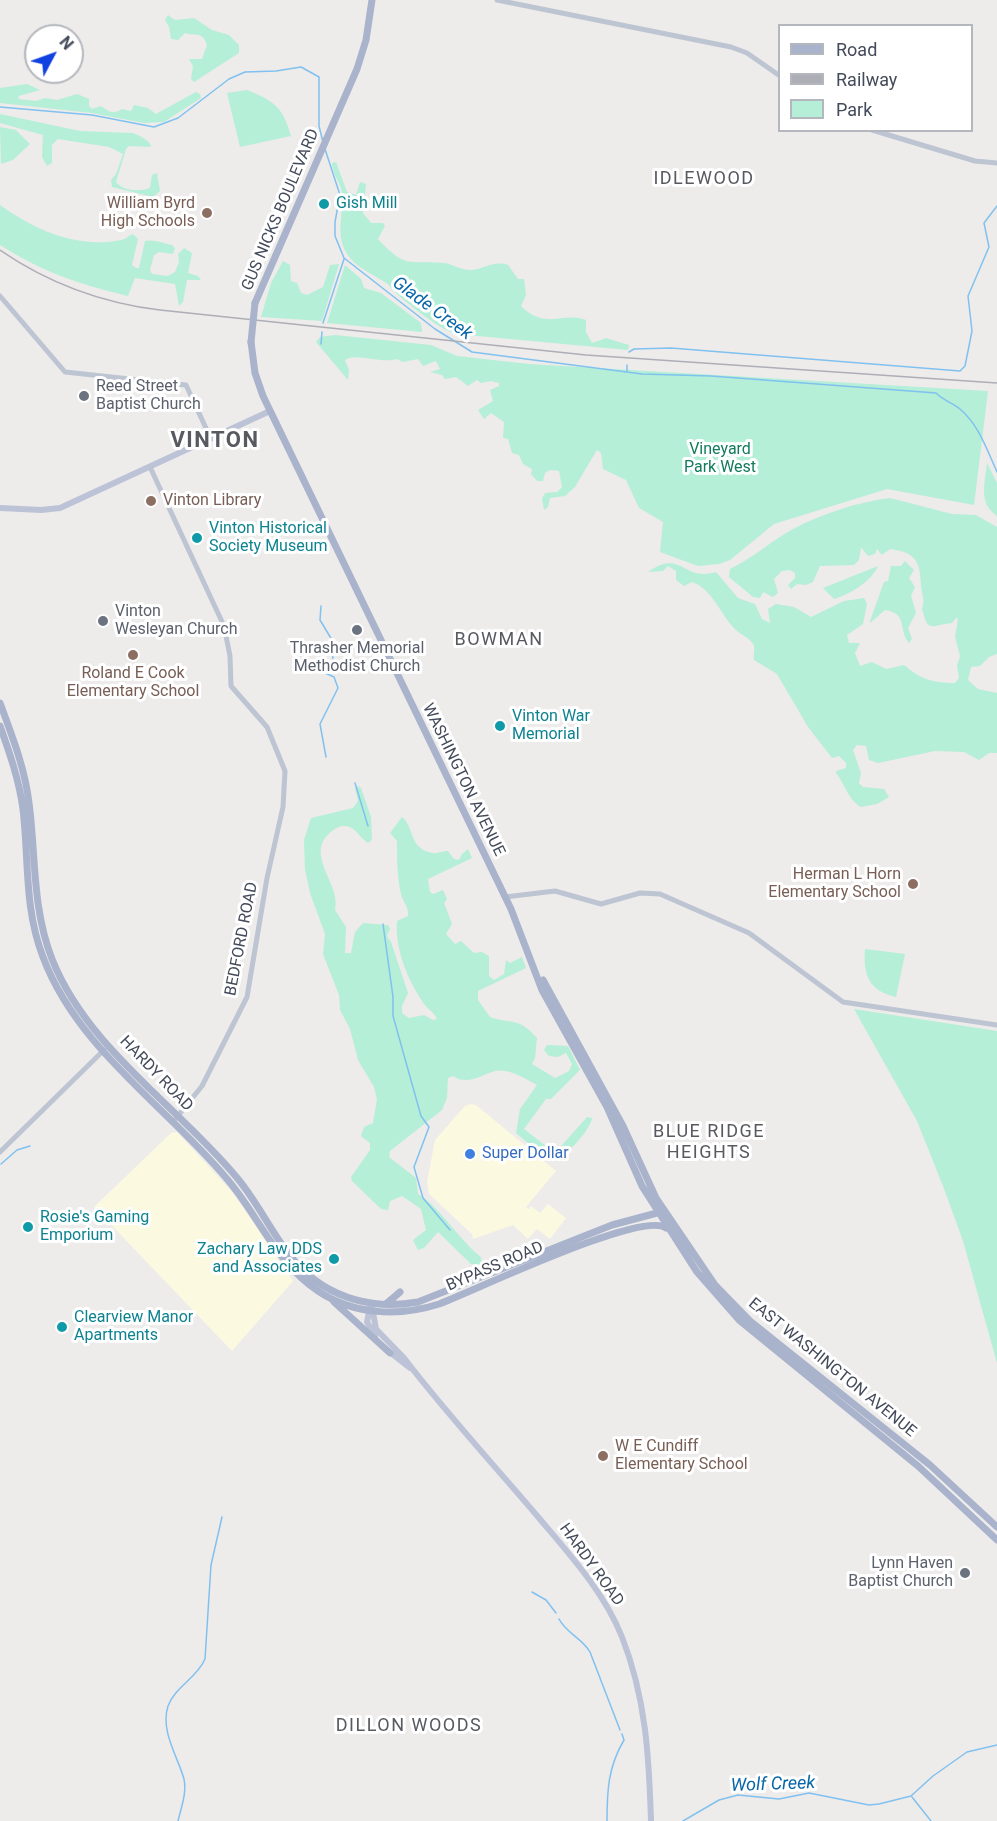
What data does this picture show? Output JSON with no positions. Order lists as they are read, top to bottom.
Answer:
{
  "streets": {
    "main road": [
      "GUS NICKS BOULEVARD",
      "WASHINGTON AVENUE",
      "HARDY ROAD",
      "BYPASS ROAD",
      "EAST WASHINGTON AVENUE"
    ],
    "street": ["BEDFORD ROAD"]
  },
  "crossings": [
    ["GUS NICKS BOULEVARD", "WASHINGTON AVENUE"],
    ["WASHINGTON AVENUE", "BYPASS ROAD"],
    ["WASHINGTON AVENUE", "EAST WASHINGTON AVENUE"],
    ["BEDFORD ROAD", "HARDY ROAD"],
    ["HARDY ROAD", "BYPASS ROAD"],
    ["BYPASS ROAD", "EAST WASHINGTON AVENUE"]
  ],
  "districts": [
    "IDLEWOOD",
    "VINTON",
    "BOWMAN",
    "BLUE RIDGE HEIGHTS",
    "DILLON WOODS"
  ],
  "water": ["Glade Creek", "Wolf Creek"],
  "parks": ["Vineyard Park West"],
  "places": [
    "Gish Mill",
    "William Byrd High Schools",
    "Reed Street Baptist Church",
    "Vinton Library",
    "Vinton Historical Society Museum",
    "Vinton Wesleyan Church",
    "Thrasher Memorial Methodist Church",
    "Roland E Cook Elementary School",
    "Vinton War Memorial",
    "Herman L Horn Elementary School",
    "Super Dollar",
    "Rosie's Gaming Emporium",
    "Zachary Law DDS and Associates",
    "Clearview Manor Apartments",
    "W E Cundiff Elementary School",
    "Lynn Haven Baptist Church"
  ],
  "legend": ["Road", "Railway", "Park"],
  "north": "top right"
}
